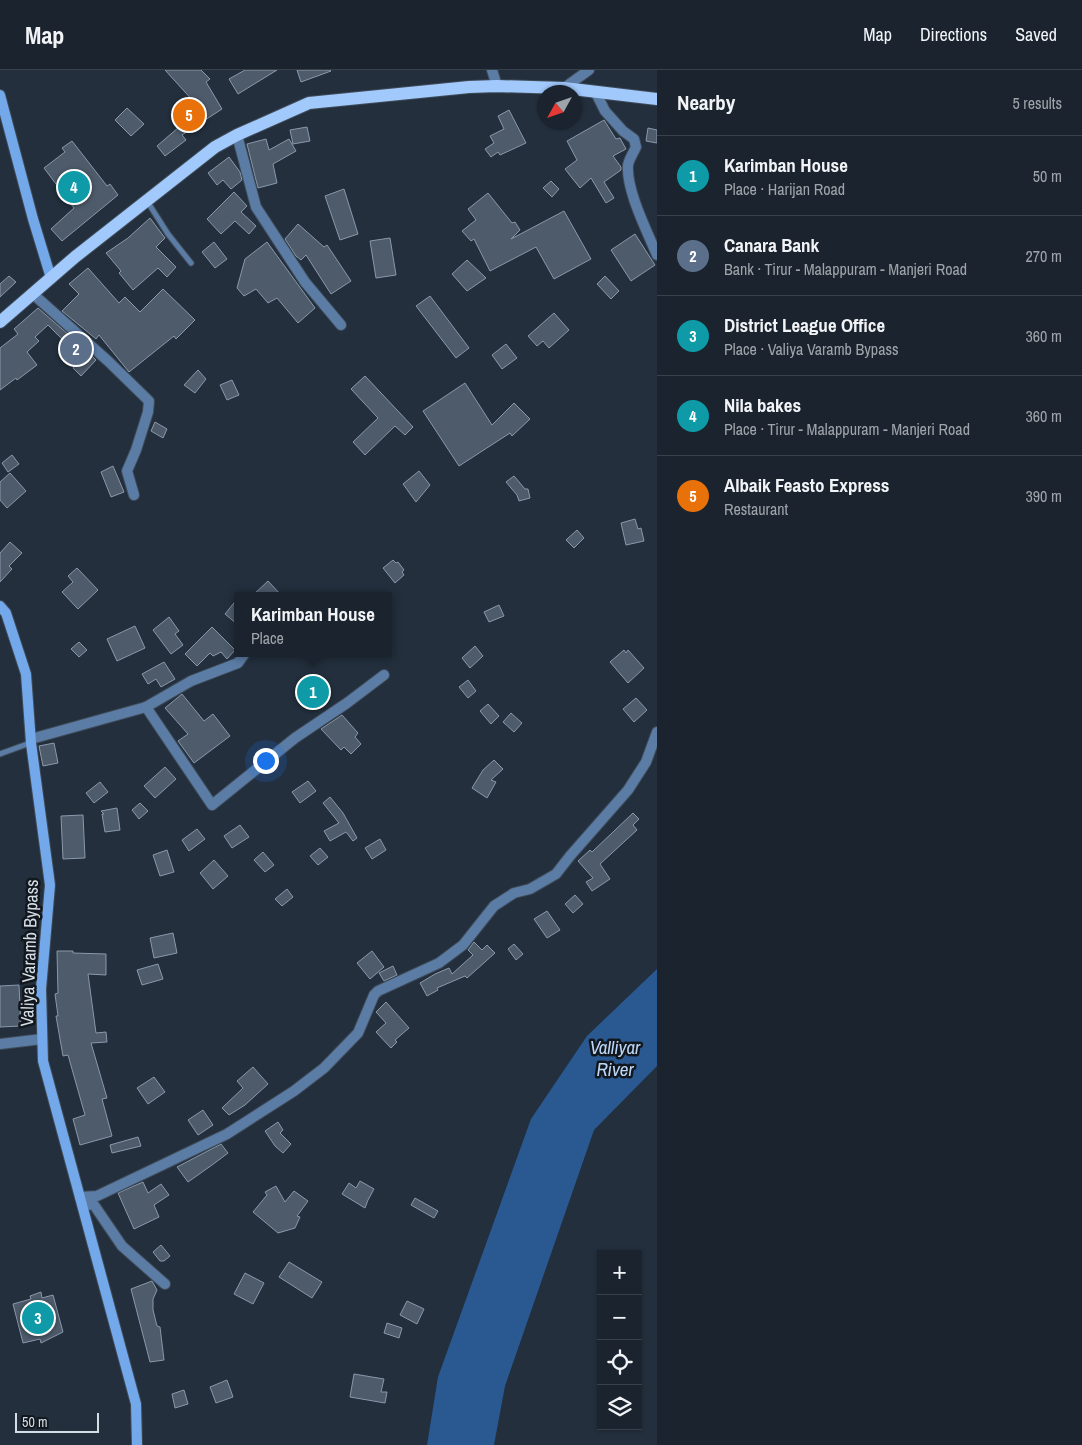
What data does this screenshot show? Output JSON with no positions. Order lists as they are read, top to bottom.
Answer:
{
  "streets": {
    "street": ["Valiya Varamb Bypass"]
  },
  "water": ["Valliyar River"],
  "scale_bar": "50 m",
  "north": "bottom left",
  "page": {
    "header": "Map",
    "nav": ["Map", "Directions", "Saved"],
    "heading": ["Nearby", "5 results"],
    "pins": [
      "5",
      "4",
      "2",
      "1",
      "3"
    ],
    "list": [
      {
        "mark": "1",
        "name": "Karimban House",
        "note": "Place · Harijan Road",
        "value": "50 m"
      },
      {
        "mark": "2",
        "name": "Canara Bank",
        "note": "Bank · Tirur - Malappuram - Manjeri Road",
        "value": "270 m"
      },
      {
        "mark": "3",
        "name": "District League Office",
        "note": "Place · Valiya Varamb Bypass",
        "value": "360 m"
      },
      {
        "mark": "4",
        "name": "Nila bakes",
        "note": "Place · Tirur - Malappuram - Manjeri Road",
        "value": "360 m"
      },
      {
        "mark": "5",
        "name": "Albaik Feasto Express",
        "note": "Restaurant",
        "value": "390 m"
      }
    ],
    "popup": ["Karimban House", "Place"],
    "map_buttons": ["+", "−"],
    "scale": "50 m"
  }
}
